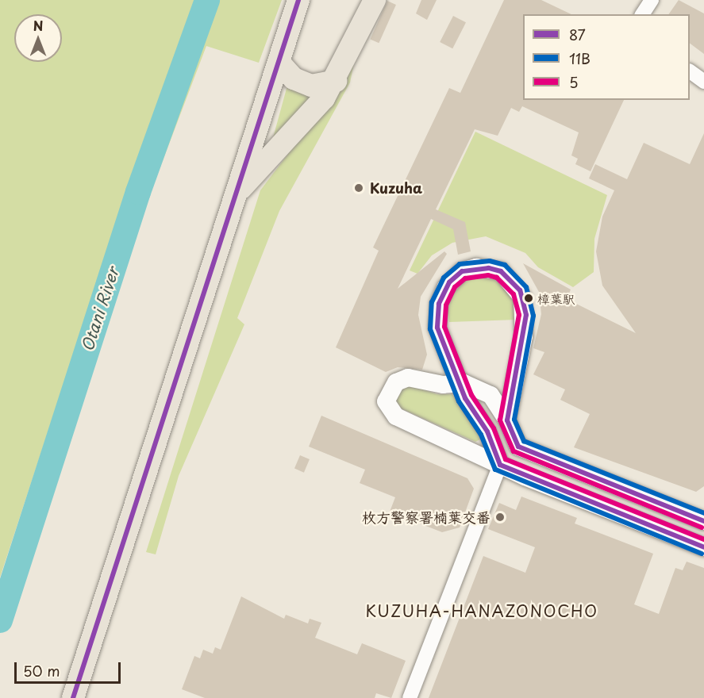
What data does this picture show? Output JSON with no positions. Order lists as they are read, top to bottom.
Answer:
{
  "districts": ["KUZUHA-HANAZONOCHO"],
  "water": ["Otani River"],
  "places": ["Kuzuha", "樟葉駅", "枚方警察署楠葉交番"],
  "lines": ["transit line 87", "transit line 11B", "transit line 5"],
  "legend": ["87", "11B", "5"],
  "scale_bar": "50 m",
  "north": "top"
}
